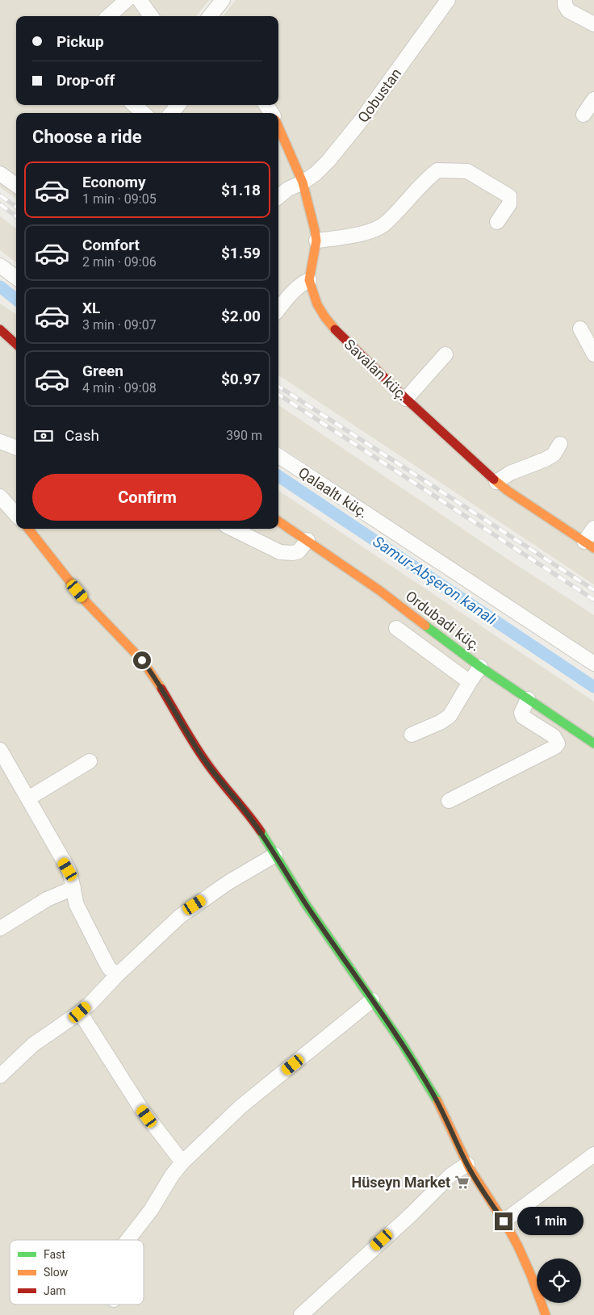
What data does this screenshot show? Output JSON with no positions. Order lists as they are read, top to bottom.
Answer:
{
  "streets": {
    "street": [
      "Qobustan",
      "Savalan küç.",
      "Qalaaltı küç.",
      "Ordubadi küç."
    ]
  },
  "water": ["Samur-Abşeron kanalı"],
  "places": {
    "supermarket": ["Hüseyn Market"]
  },
  "legend": ["Fast", "Slow", "Jam"],
  "page": {
    "banner": ["Pickup", "Drop-off"],
    "heading": "Choose a ride",
    "list": [
      {
        "name": "Economy",
        "note": "1 min · 09:05",
        "value": "$1.18"
      },
      {
        "name": "Comfort",
        "note": "2 min · 09:06",
        "value": "$1.59"
      },
      {
        "name": "XL",
        "note": "3 min · 09:07",
        "value": "$2.00"
      },
      {
        "name": "Green",
        "note": "4 min · 09:08",
        "value": "$0.97"
      }
    ],
    "pay": ["Cash", "390 m"],
    "buttons": "Confirm",
    "bubble": "1 min"
  }
}
